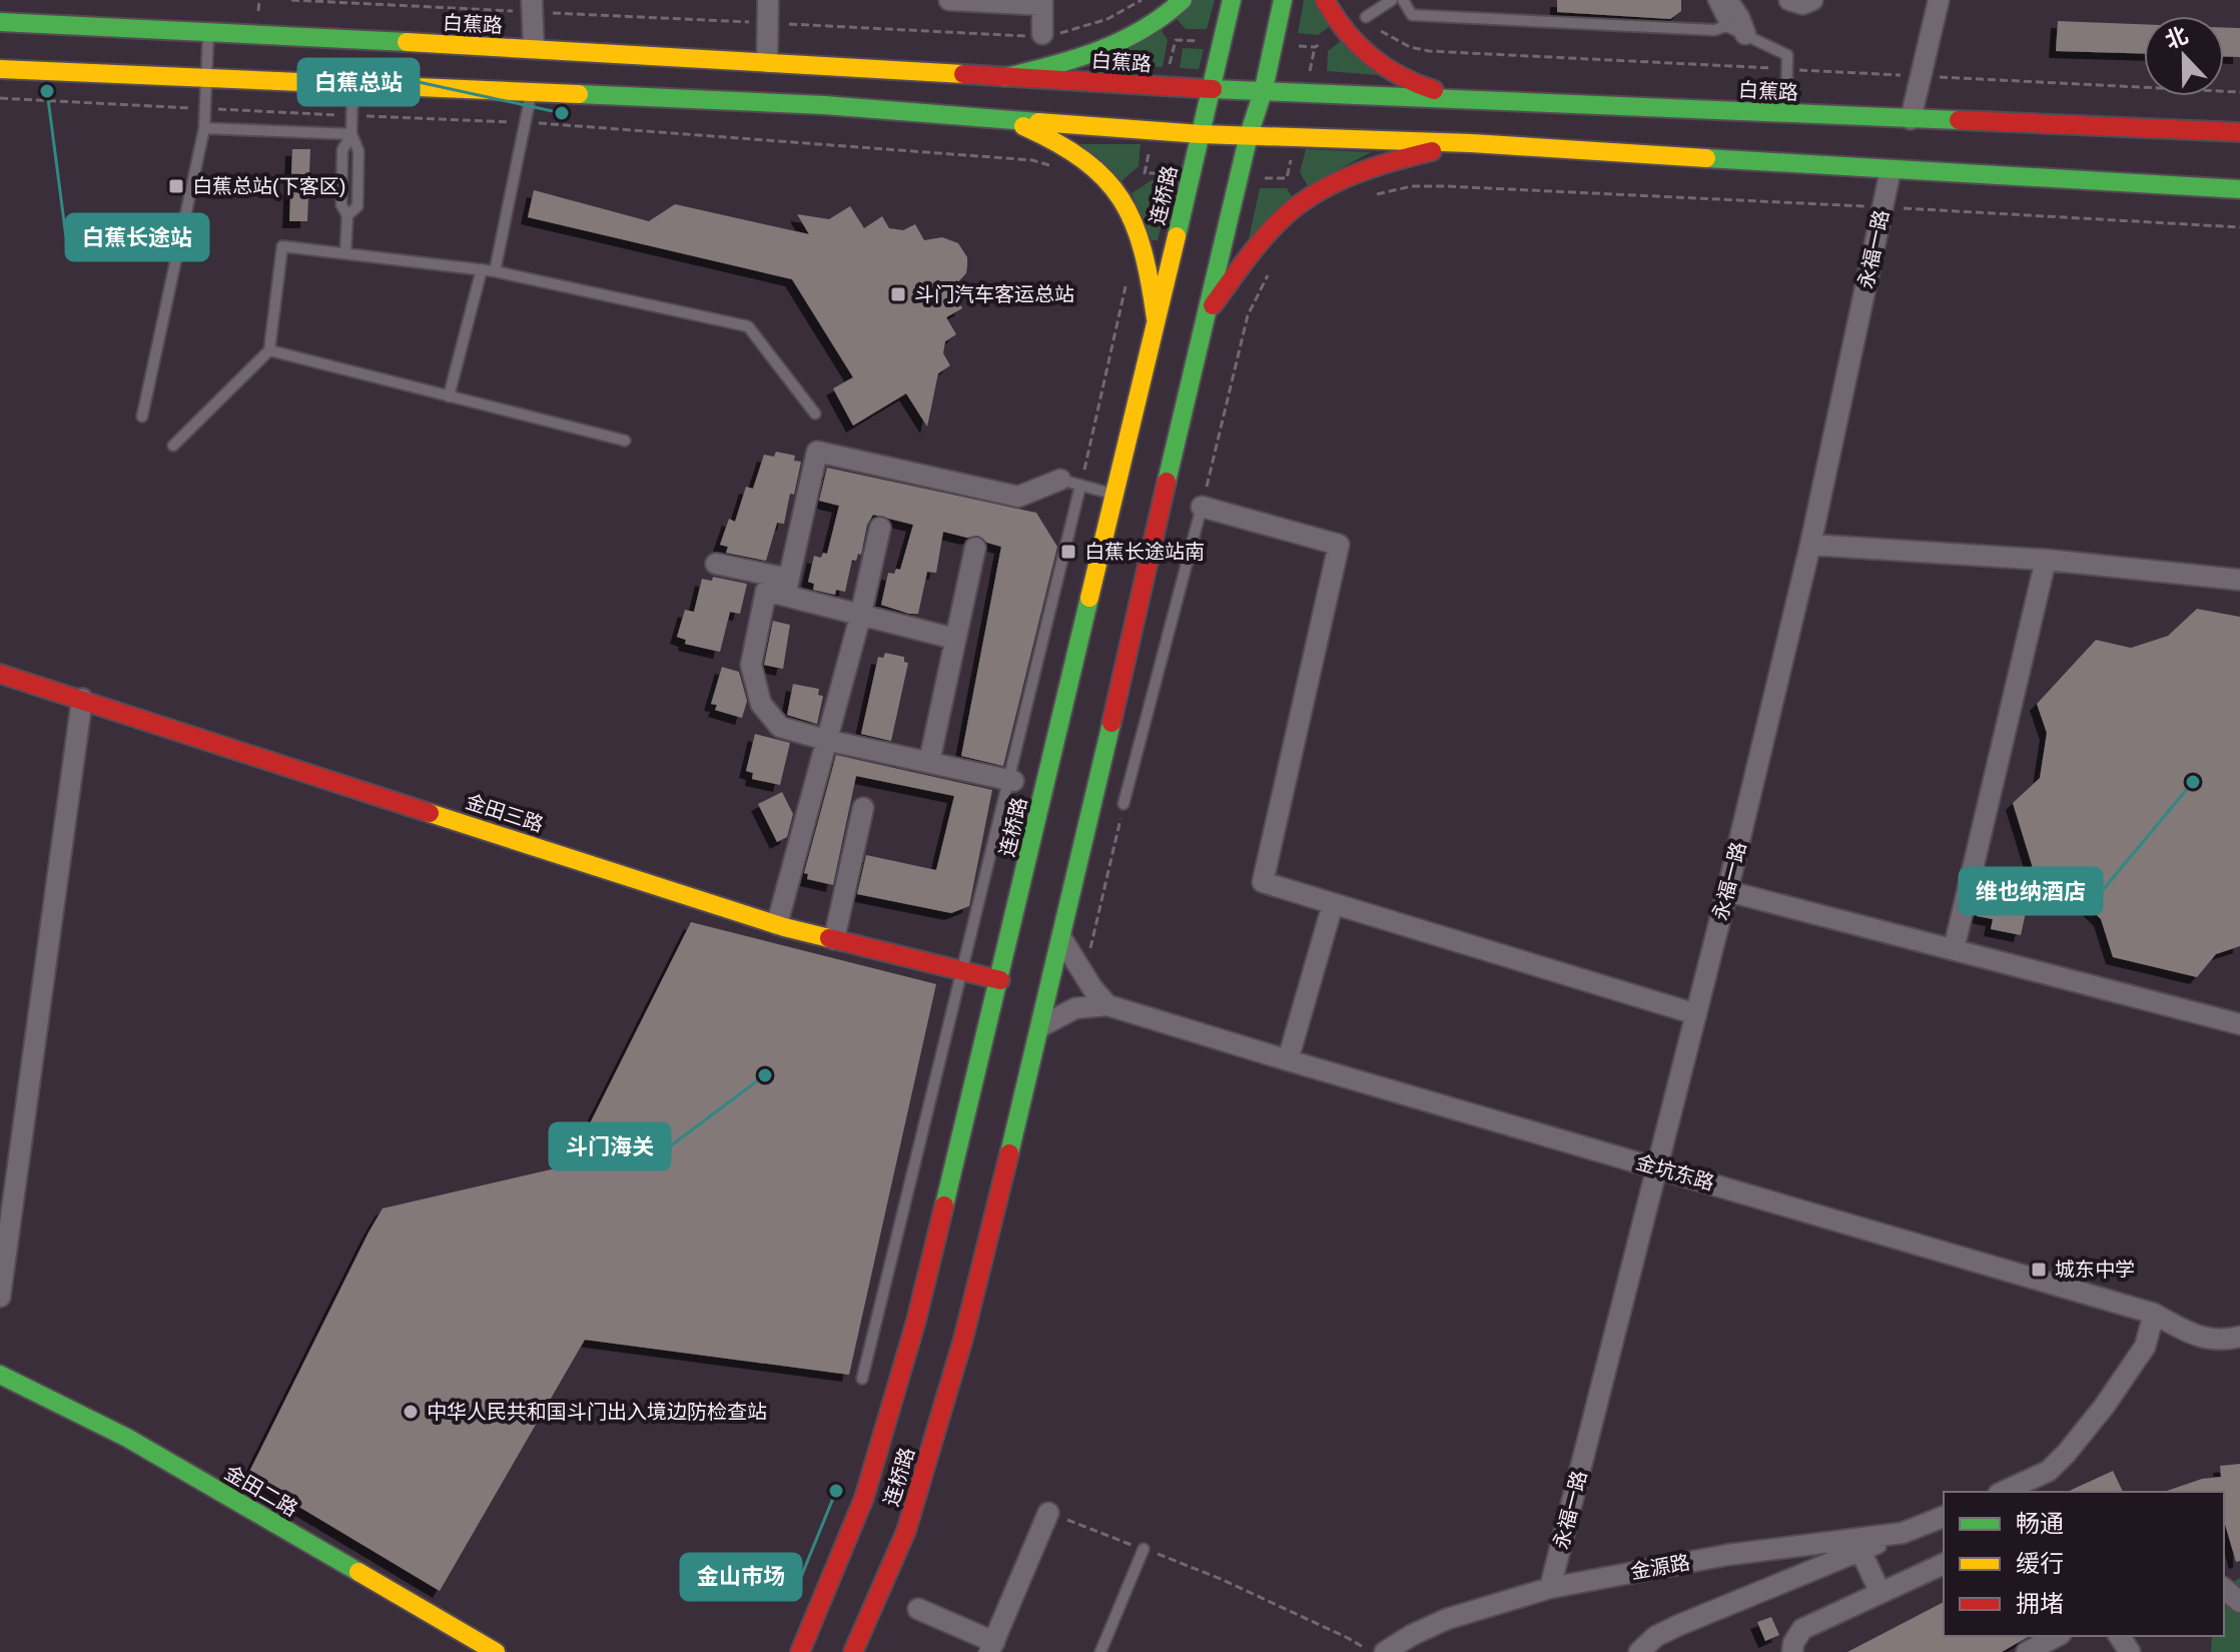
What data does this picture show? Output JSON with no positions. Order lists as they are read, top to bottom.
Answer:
{
  "streets": {
    "main road": [
      "白蕉路",
      "连桥路",
      "金田三路",
      "金田二路"
    ],
    "street": ["永福一路", "金坑东路", "金源路"]
  },
  "crossings": [
    ["白蕉路", "连桥路"],
    ["白蕉路", "永福一路"],
    ["连桥路", "金田三路"],
    ["连桥路", "金坑东路"],
    ["永福一路", "金坑东路"],
    ["永福一路", "金源路"]
  ],
  "places": {
    "other": [
      "白蕉长途站",
      "白蕉总站",
      "维也纳酒店",
      "斗门海关",
      "中华人民共和国斗门出入境边防检查站",
      "金山市场"
    ],
    "transit": [
      "白蕉总站(下客区)",
      "斗门汽车客运总站",
      "白蕉长途站南",
      "城东中学"
    ]
  },
  "legend": ["畅通", "缓行", "拥堵"],
  "north": "top"
}
